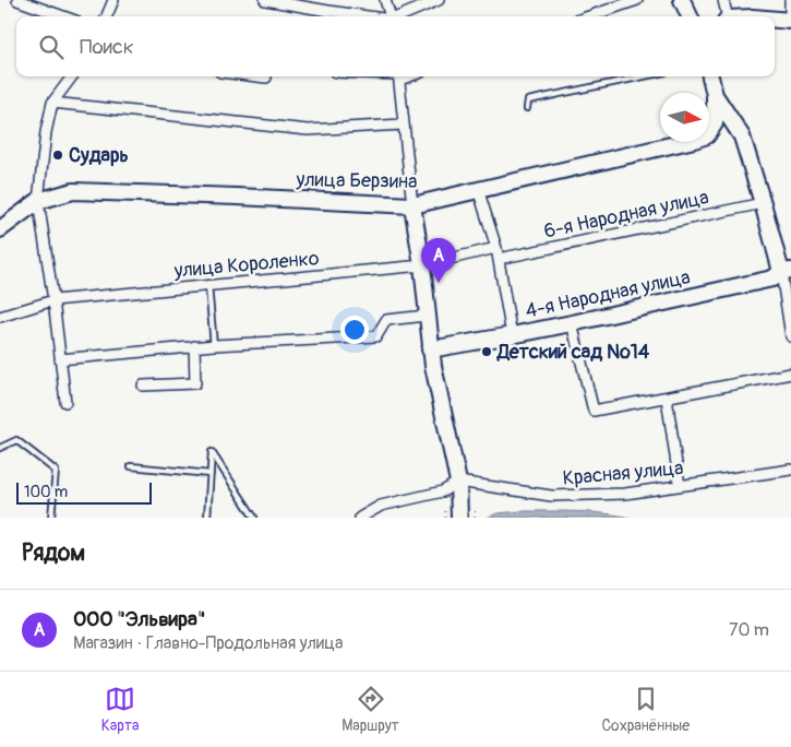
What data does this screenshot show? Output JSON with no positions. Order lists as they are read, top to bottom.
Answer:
{
  "streets": {
    "street": [
      "улица Берзина",
      "6-я Народная улица",
      "улица Короленко",
      "4-я Народная улица",
      "Красная улица"
    ]
  },
  "places": ["Сударь", "Детский сад №14"],
  "scale_bar": "100 m",
  "north": "right",
  "page": {
    "search": "Поиск",
    "pins": "A",
    "scale": "100 m",
    "heading": "Рядом",
    "list": [
      {
        "mark": "A",
        "name": "ООО \"Эльвира\"",
        "note": "Магазин · Главно-Продольная улица",
        "value": "70 m"
      }
    ],
    "nav": ["Карта", "Маршрут", "Сохранённые"]
  }
}
